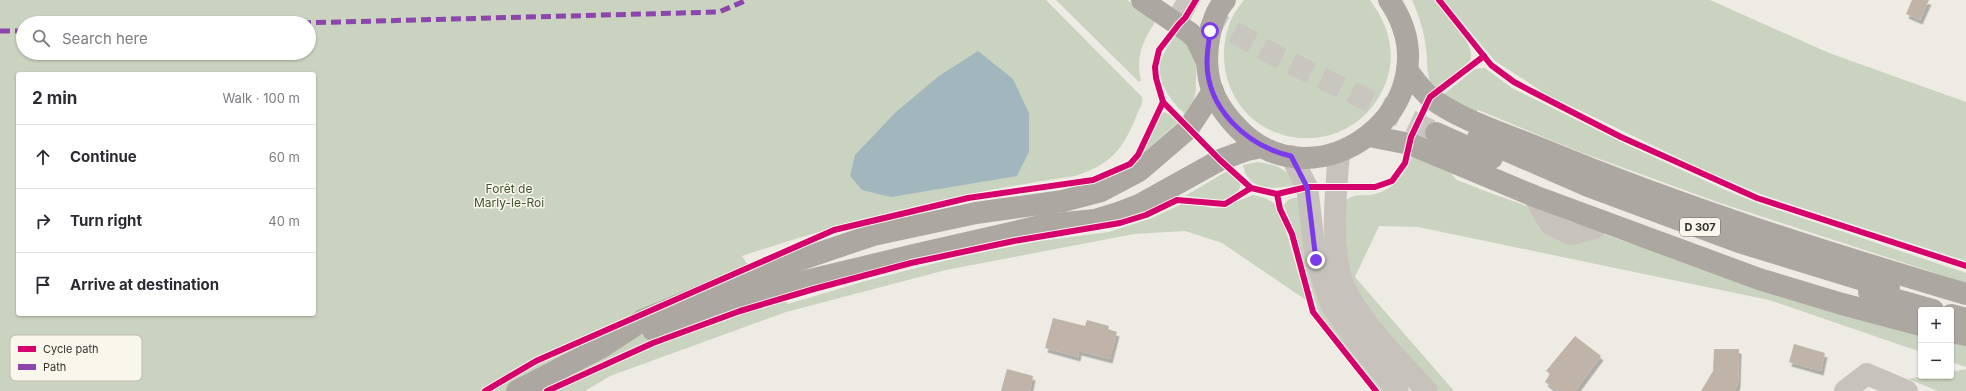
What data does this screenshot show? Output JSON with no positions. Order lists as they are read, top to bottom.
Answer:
{
  "streets": {
    "main road": ["D 307"]
  },
  "parks": ["Forêt de Marly-le-Roi"],
  "legend": ["Cycle path", "Path"],
  "page": {
    "search": "Search here",
    "heading": ["2 min", "Walk · 100 m"],
    "list": [
      ["Continue", "60 m"],
      ["Turn right", "40 m"],
      "Arrive at destination"
    ],
    "map_buttons": ["+", "−"]
  }
}
